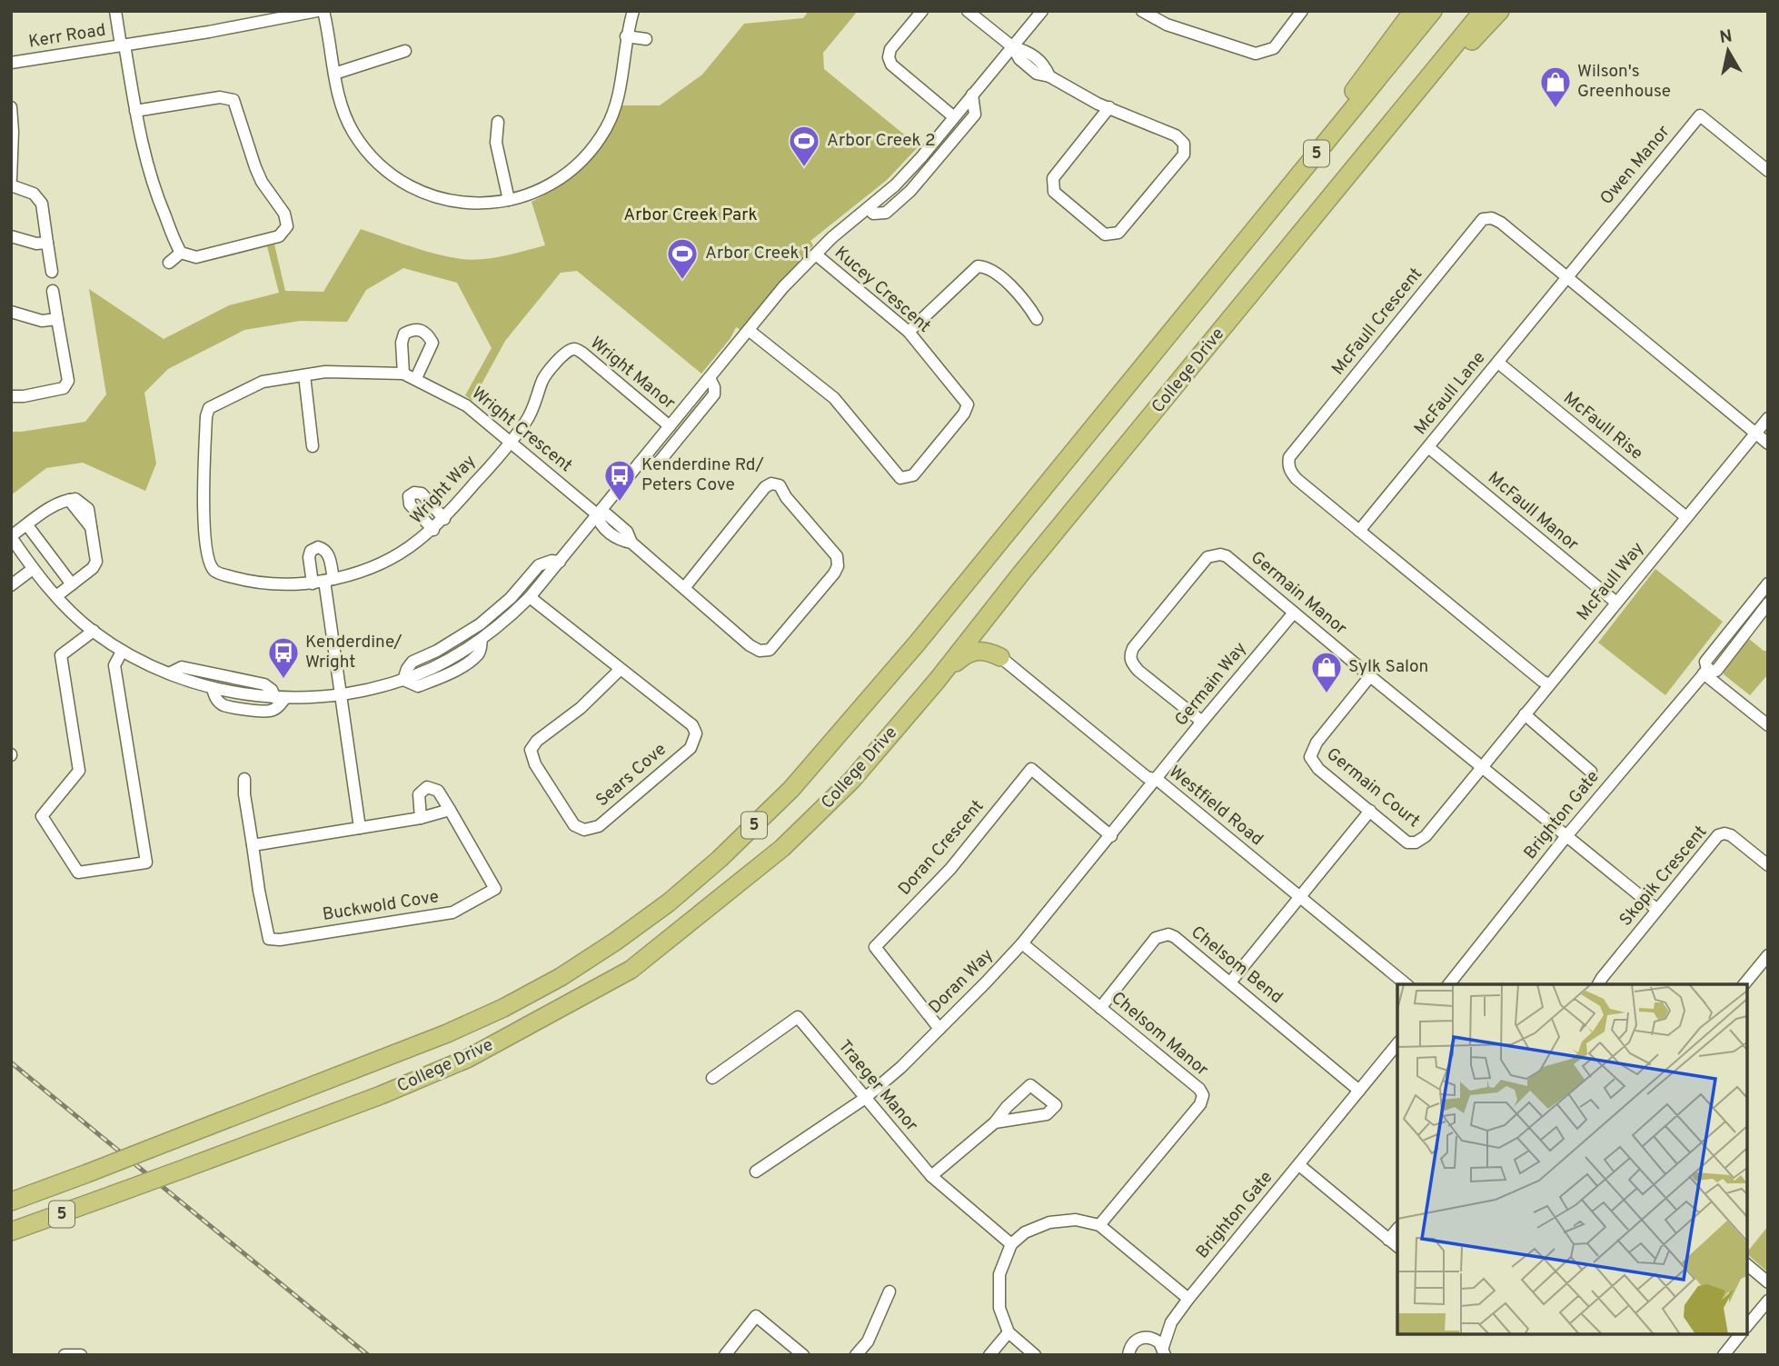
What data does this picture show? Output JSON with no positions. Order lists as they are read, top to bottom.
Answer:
{
  "streets": {
    "highway": ["5", "College Drive"],
    "street": [
      "Kerr Road",
      "Owen Manor",
      "Kucey Crescent",
      "McFaull Crescent",
      "Wright Manor",
      "McFaull Lane",
      "McFaull Rise",
      "Wright Crescent",
      "Wright Way",
      "McFaull Manor",
      "McFaull Way",
      "Germain Manor",
      "Germain Way",
      "Sears Cove",
      "Germain Court",
      "Westfield Road",
      "Brighton Gate",
      "Doran Crescent",
      "Skopik Crescent",
      "Buckwold Cove",
      "Chelsom Bend",
      "Doran Way",
      "Chelsom Manor",
      "Traeger Manor"
    ]
  },
  "crossings": [
    ["Owen Manor", "McFaull Crescent"],
    ["Owen Manor", "McFaull Lane"],
    ["McFaull Crescent", "McFaull Lane"],
    ["McFaull Crescent", "McFaull Way"],
    ["Wright Manor", "Wright Crescent"],
    ["Wright Manor", "Wright Way"],
    ["McFaull Lane", "McFaull Rise"],
    ["McFaull Lane", "McFaull Manor"],
    ["McFaull Rise", "McFaull Way"],
    ["Wright Crescent", "Wright Way"],
    ["McFaull Manor", "McFaull Way"],
    ["McFaull Way", "Germain Manor"],
    ["McFaull Way", "Germain Court"],
    ["Germain Manor", "Germain Way"],
    ["Germain Manor", "Germain Court"],
    ["Germain Manor", "Brighton Gate"],
    ["Germain Manor", "Skopik Crescent"],
    ["Germain Way", "Westfield Road"],
    ["Germain Way", "Doran Way"],
    ["Westfield Road", "Doran Way"],
    ["Brighton Gate", "Chelsom Bend"],
    ["Doran Crescent", "Doran Way"],
    ["Chelsom Bend", "Chelsom Manor"],
    ["Doran Way", "Chelsom Manor"],
    ["Doran Way", "Traeger Manor"]
  ],
  "parks": ["Arbor Creek Park"],
  "places": {
    "shop": ["Wilson's Greenhouse", "Sylk Salon"],
    "sports": ["Arbor Creek 2", "Arbor Creek 1"],
    "bus stop": ["Kenderdine Rd/ Peters Cove", "Kenderdine/ Wright"]
  },
  "north": "top"
}
